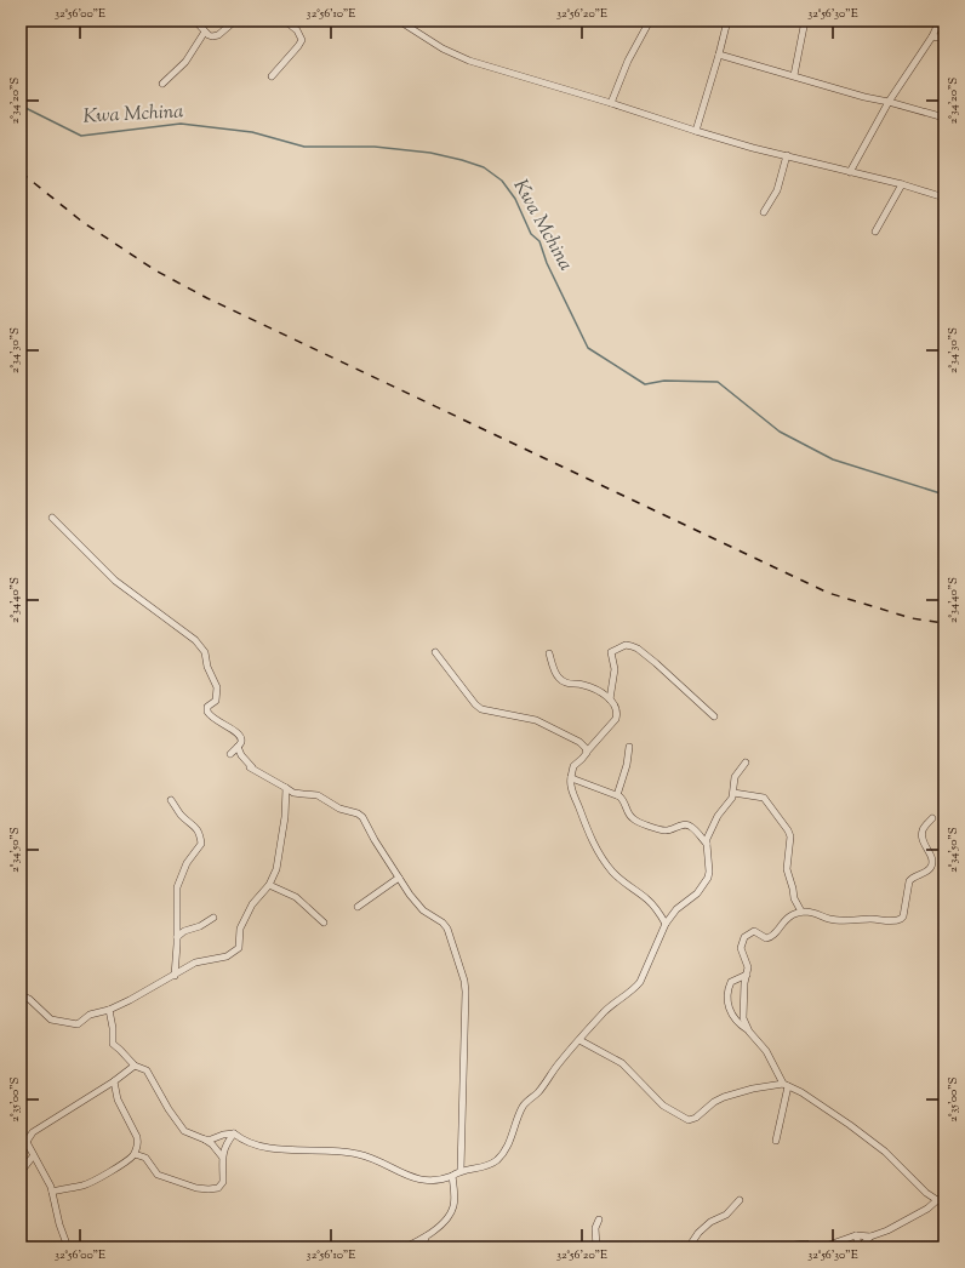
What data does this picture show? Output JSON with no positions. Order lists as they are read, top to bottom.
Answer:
{
  "water": ["Kwa Mchina"],
  "coordinates": [
    "32°56'00\"E",
    "32°56'10\"E",
    "32°56'20\"E",
    "32°56'30\"E",
    "2°34'20\"S",
    "2°34'30\"S",
    "2°34'40\"S",
    "2°34'50\"S",
    "2°35'00\"S"
  ]
}
